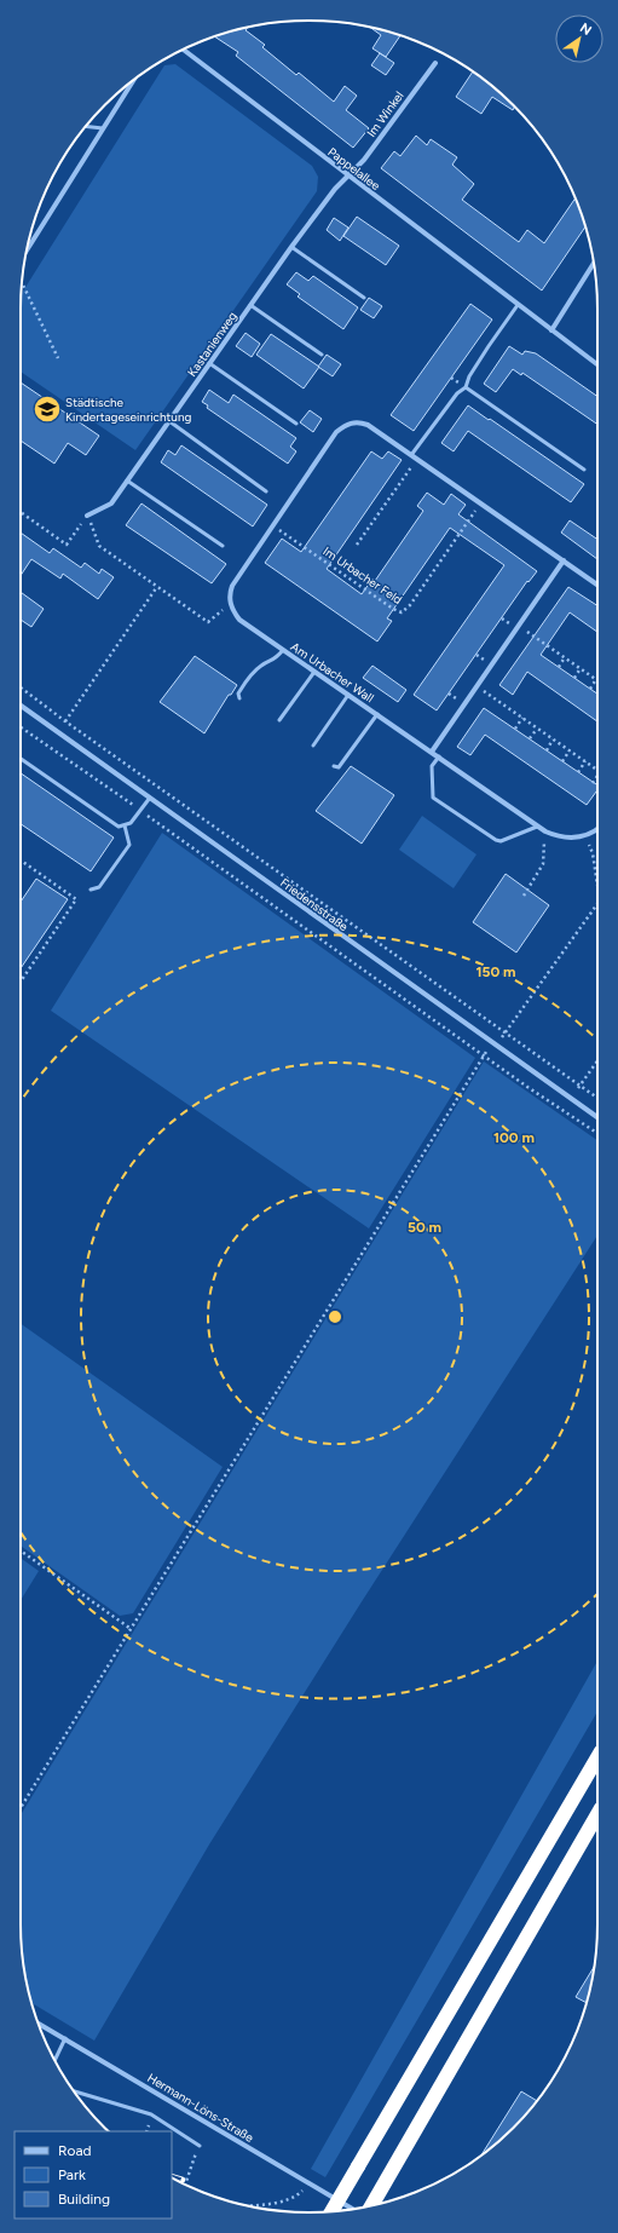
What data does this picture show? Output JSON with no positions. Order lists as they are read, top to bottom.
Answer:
{
  "streets": {
    "street": [
      "Im Winkel",
      "Pappelallee",
      "Kastanienweg",
      "Am Urbacher Wall",
      "Friedensstraße",
      "Hermann-Löns-Straße"
    ],
    "path": ["Im Urbacher Feld"]
  },
  "crossings": [
    ["Im Winkel", "Pappelallee"],
    ["Im Winkel", "Kastanienweg"],
    ["Pappelallee", "Kastanienweg"]
  ],
  "places": {
    "school or university": ["Städtische Kindertageseinrichtung"]
  },
  "legend": ["Road", "Park", "Building"],
  "north": "top right",
  "rings": ["150 m", "100 m", "50 m"]
}
